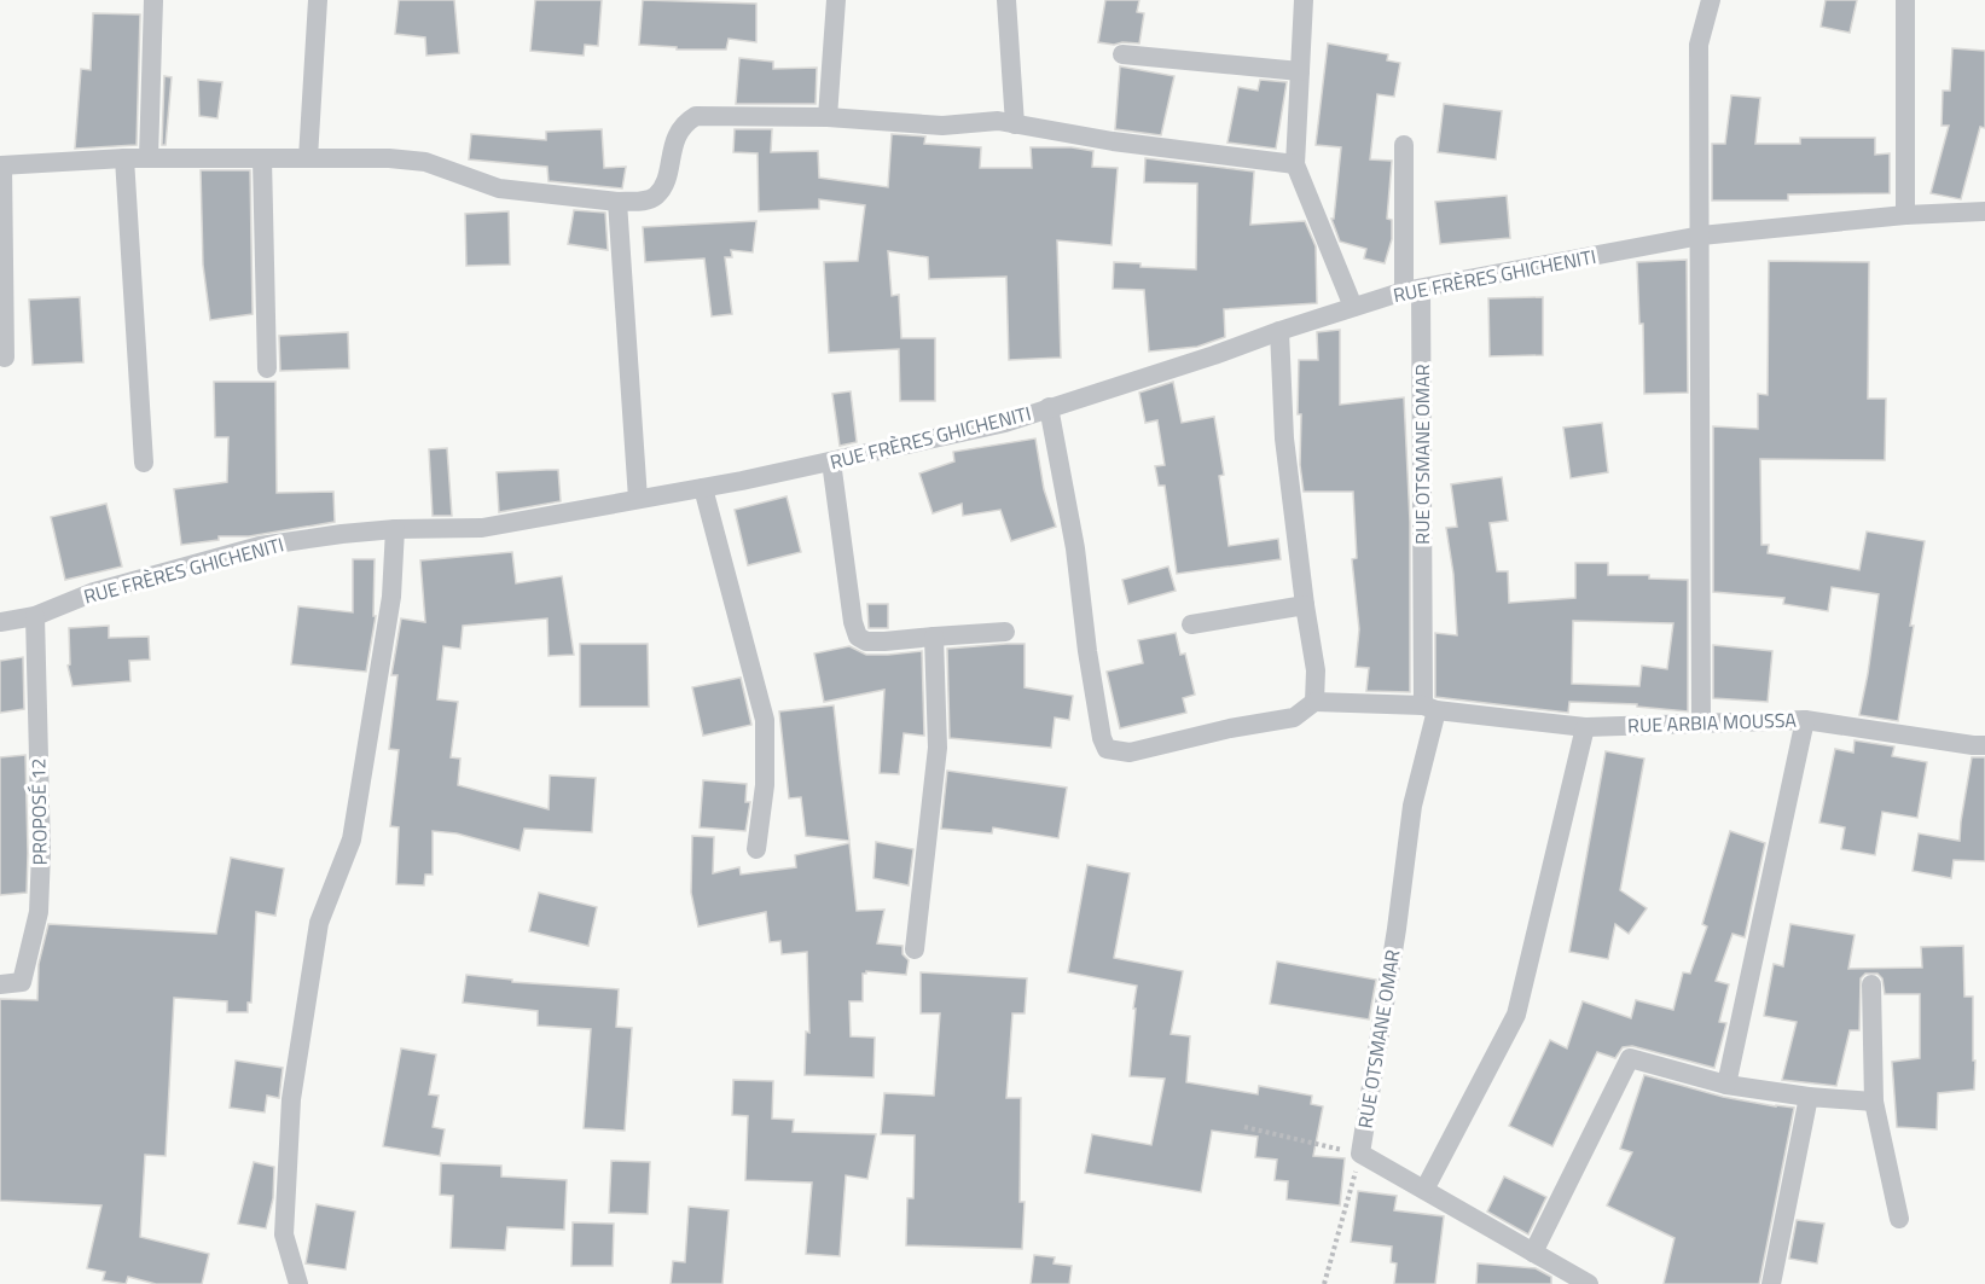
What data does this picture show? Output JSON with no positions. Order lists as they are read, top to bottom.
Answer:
{
  "streets": {
    "street": [
      "RUE FRÈRES GHICHENITI",
      "RUE OTSMANE OMAR",
      "RUE ARBIA MOUSSA",
      "PROPOSÉ 12"
    ]
  },
  "crossings": [
    ["RUE FRÈRES GHICHENITI", "RUE OTSMANE OMAR"],
    ["RUE FRÈRES GHICHENITI", "PROPOSÉ 12"],
    ["RUE OTSMANE OMAR", "RUE ARBIA MOUSSA"]
  ]
}
